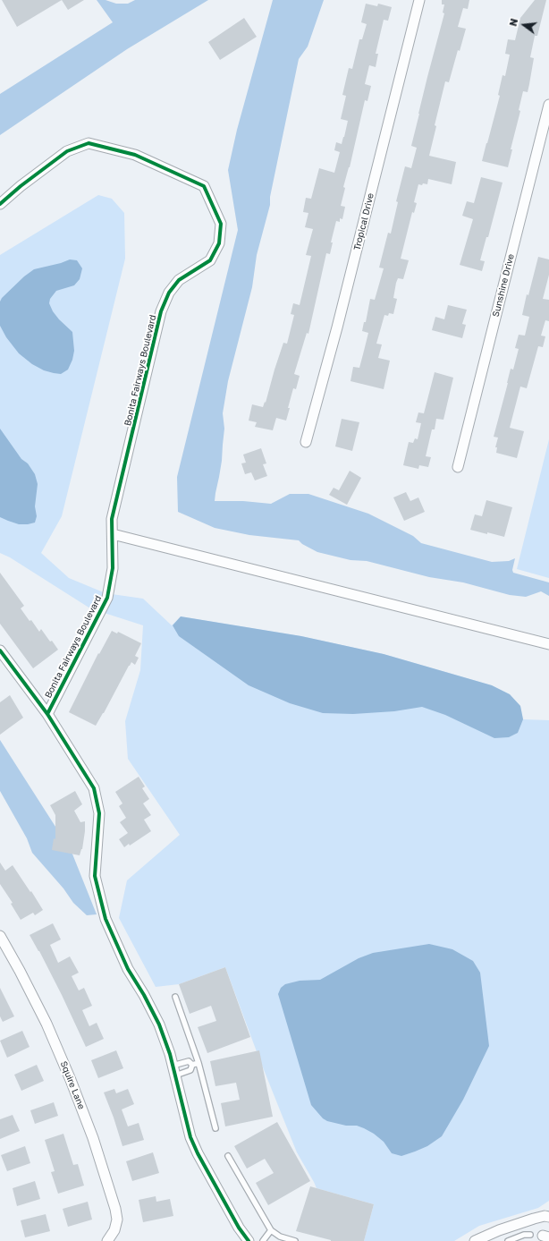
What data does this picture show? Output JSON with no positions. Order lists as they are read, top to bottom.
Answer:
{
  "streets": {
    "street": [
      "Tropical Drive",
      "Sunshine Drive",
      "Bonita Fairways Boulevard",
      "Squire Lane"
    ]
  },
  "north": "left"
}
